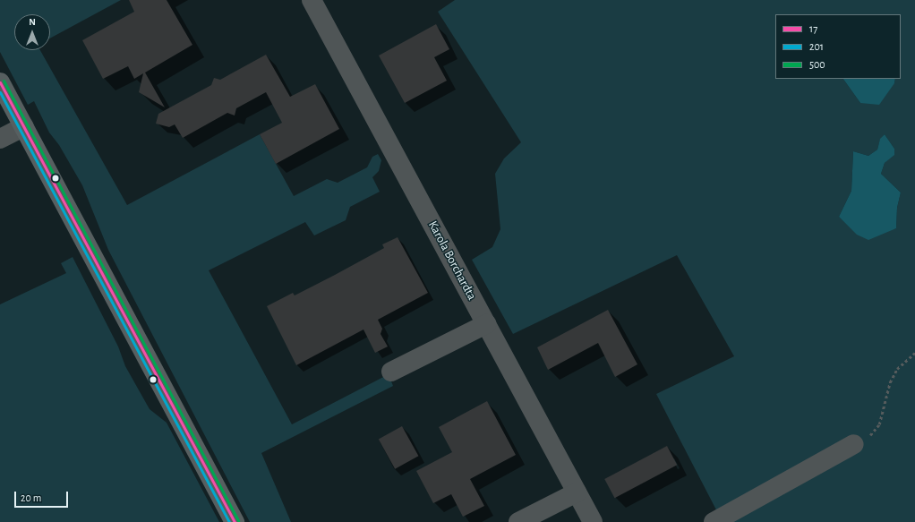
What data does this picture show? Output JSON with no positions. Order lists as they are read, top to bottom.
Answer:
{
  "streets": {
    "street": ["Karola Borchardta"]
  },
  "lines": ["transit line 500", "transit line 17", "transit line 201"],
  "legend": ["17", "201", "500"],
  "scale_bar": "20 m",
  "north": "top"
}
